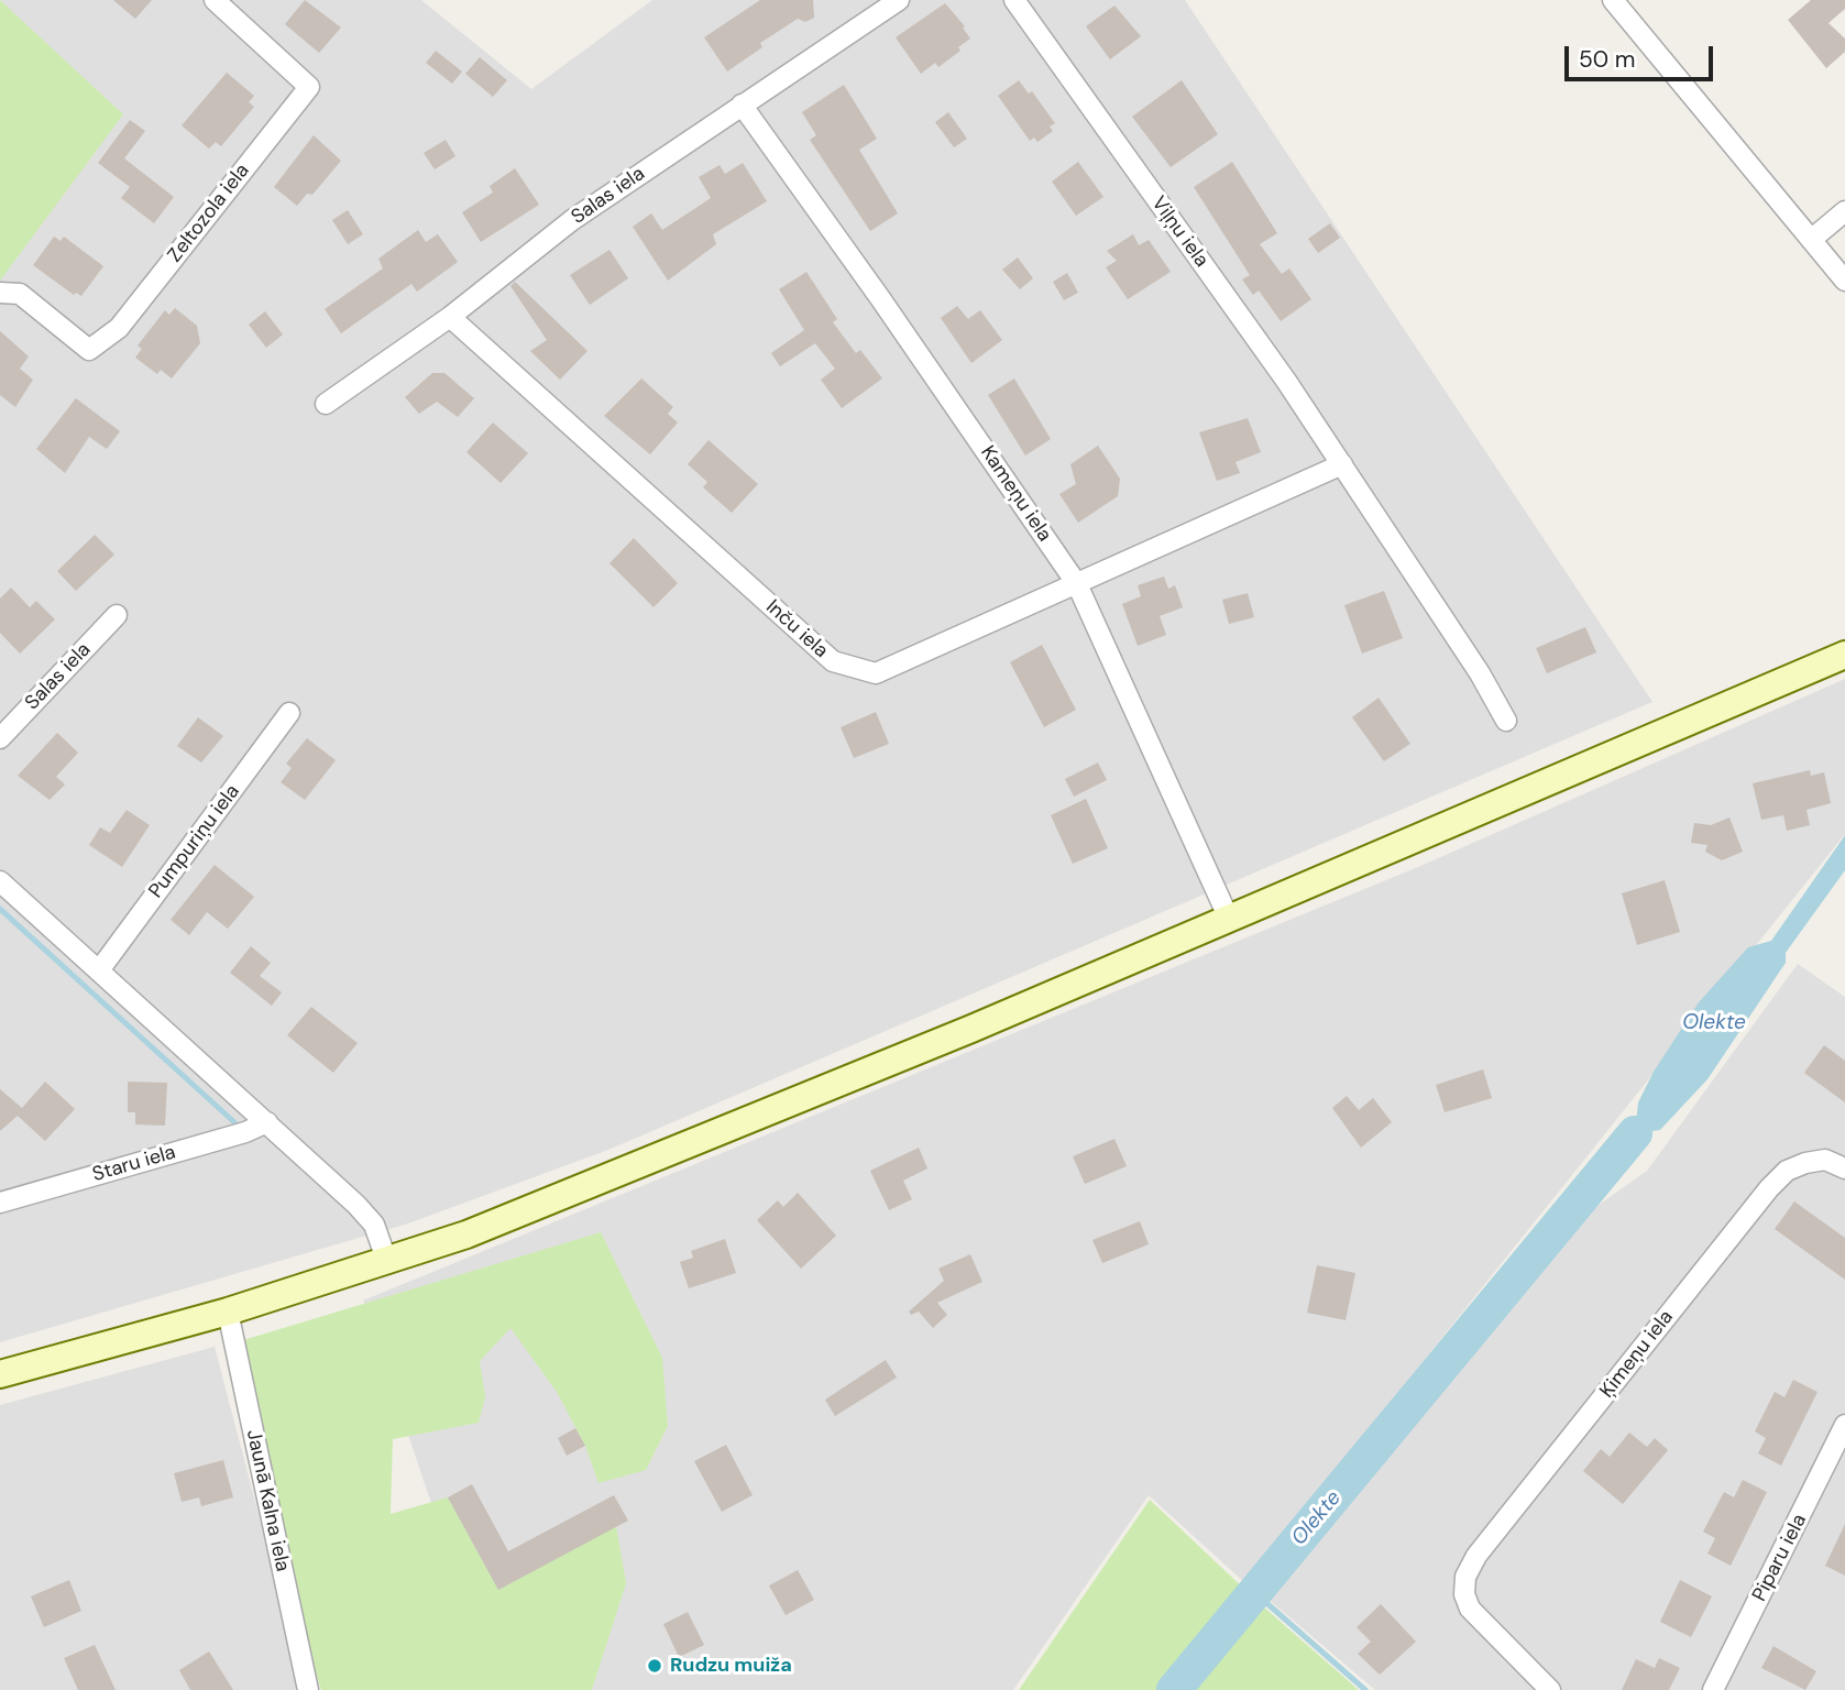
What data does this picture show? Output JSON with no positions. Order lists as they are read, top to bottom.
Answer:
{
  "streets": {
    "street": [
      "Salas iela",
      "Zeltozola iela",
      "Viļņu iela",
      "Kameņu iela",
      "Inču iela",
      "Pumpuriņu iela",
      "Staru iela",
      "Ķimeņu iela",
      "Jaunā Kalna iela",
      "Piparu iela"
    ]
  },
  "crossings": [
    ["Salas iela", "Kameņu iela"],
    ["Salas iela", "Inču iela"],
    ["Viļņu iela", "Inču iela"],
    ["Kameņu iela", "Inču iela"]
  ],
  "water": ["Olekte"],
  "places": ["Rudzu muiža"],
  "scale_bar": "50 m"
}
